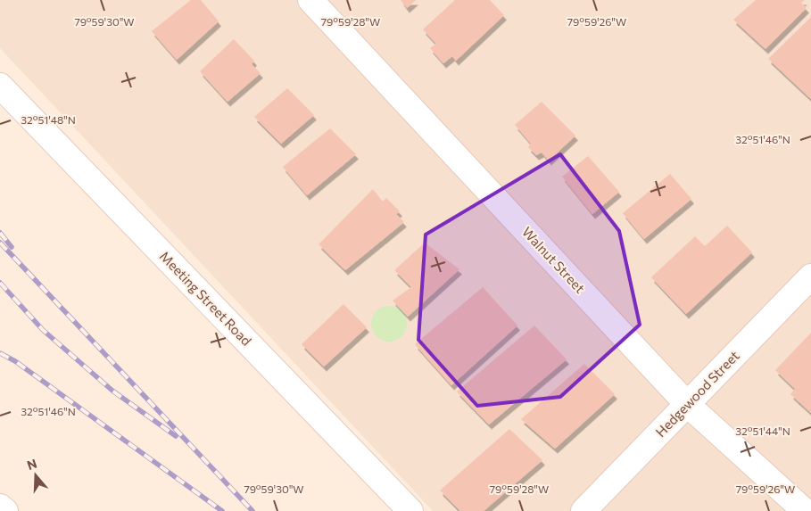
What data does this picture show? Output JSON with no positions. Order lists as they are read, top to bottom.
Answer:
{
  "streets": {
    "street": ["Walnut Street", "Meeting Street Road", "Hedgewood Street"]
  },
  "crossings": [
    ["Walnut Street", "Hedgewood Street"]
  ],
  "north": "top",
  "coordinates": [
    "79°59'30\"W",
    "79°59'28\"W",
    "79°59'26\"W",
    "32°51'48\"N",
    "32°51'46\"N",
    "32°51'44\"N"
  ]
}
